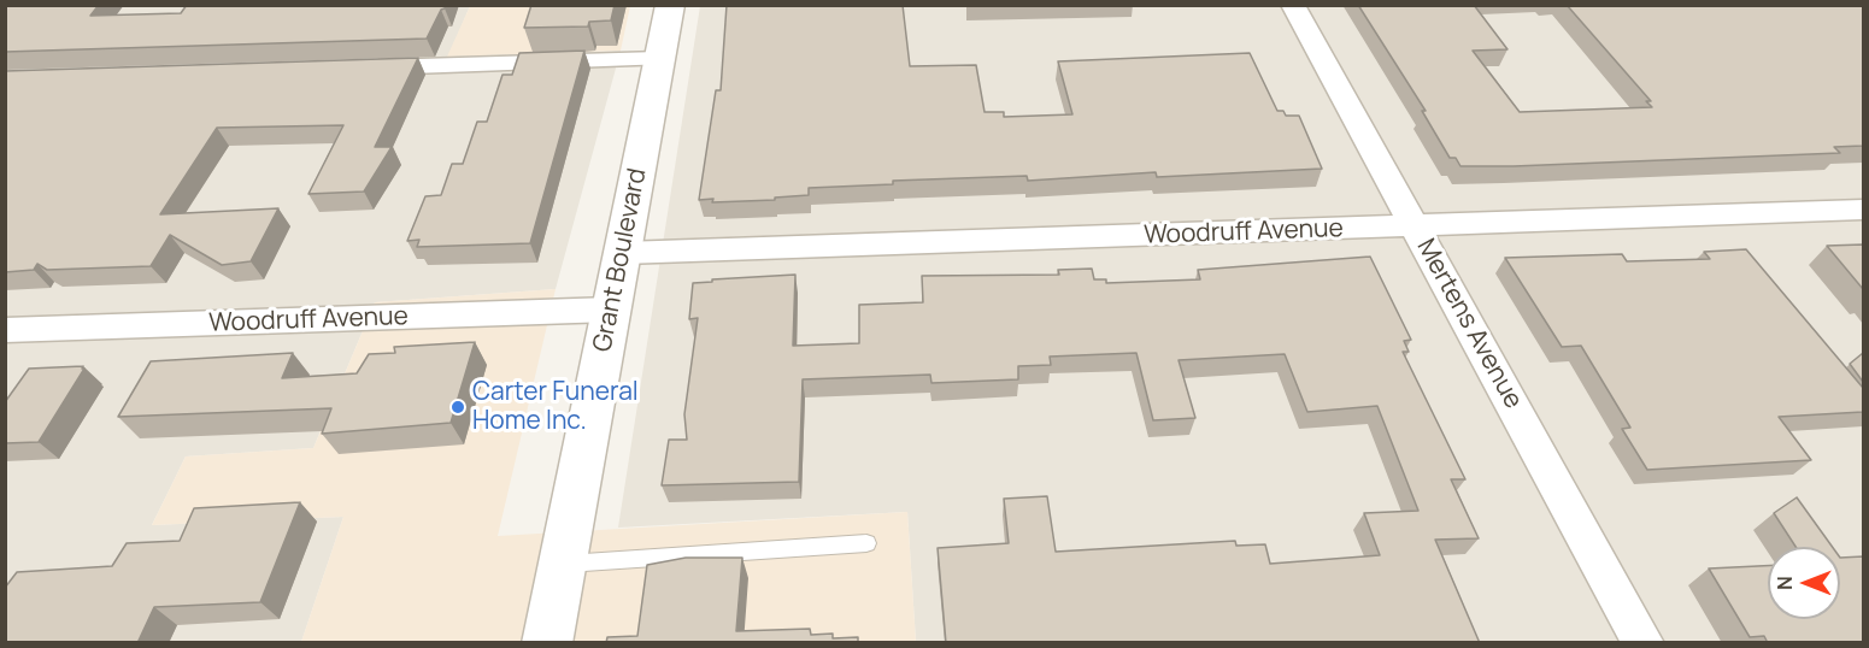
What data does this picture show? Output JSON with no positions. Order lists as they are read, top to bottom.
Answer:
{
  "streets": {
    "street": ["Woodruff Avenue", "Grant Boulevard", "Mertens Avenue"]
  },
  "crossings": [
    ["Woodruff Avenue", "Grant Boulevard"],
    ["Woodruff Avenue", "Mertens Avenue"]
  ],
  "places": ["Carter Funeral Home Inc."],
  "north": "left"
}
